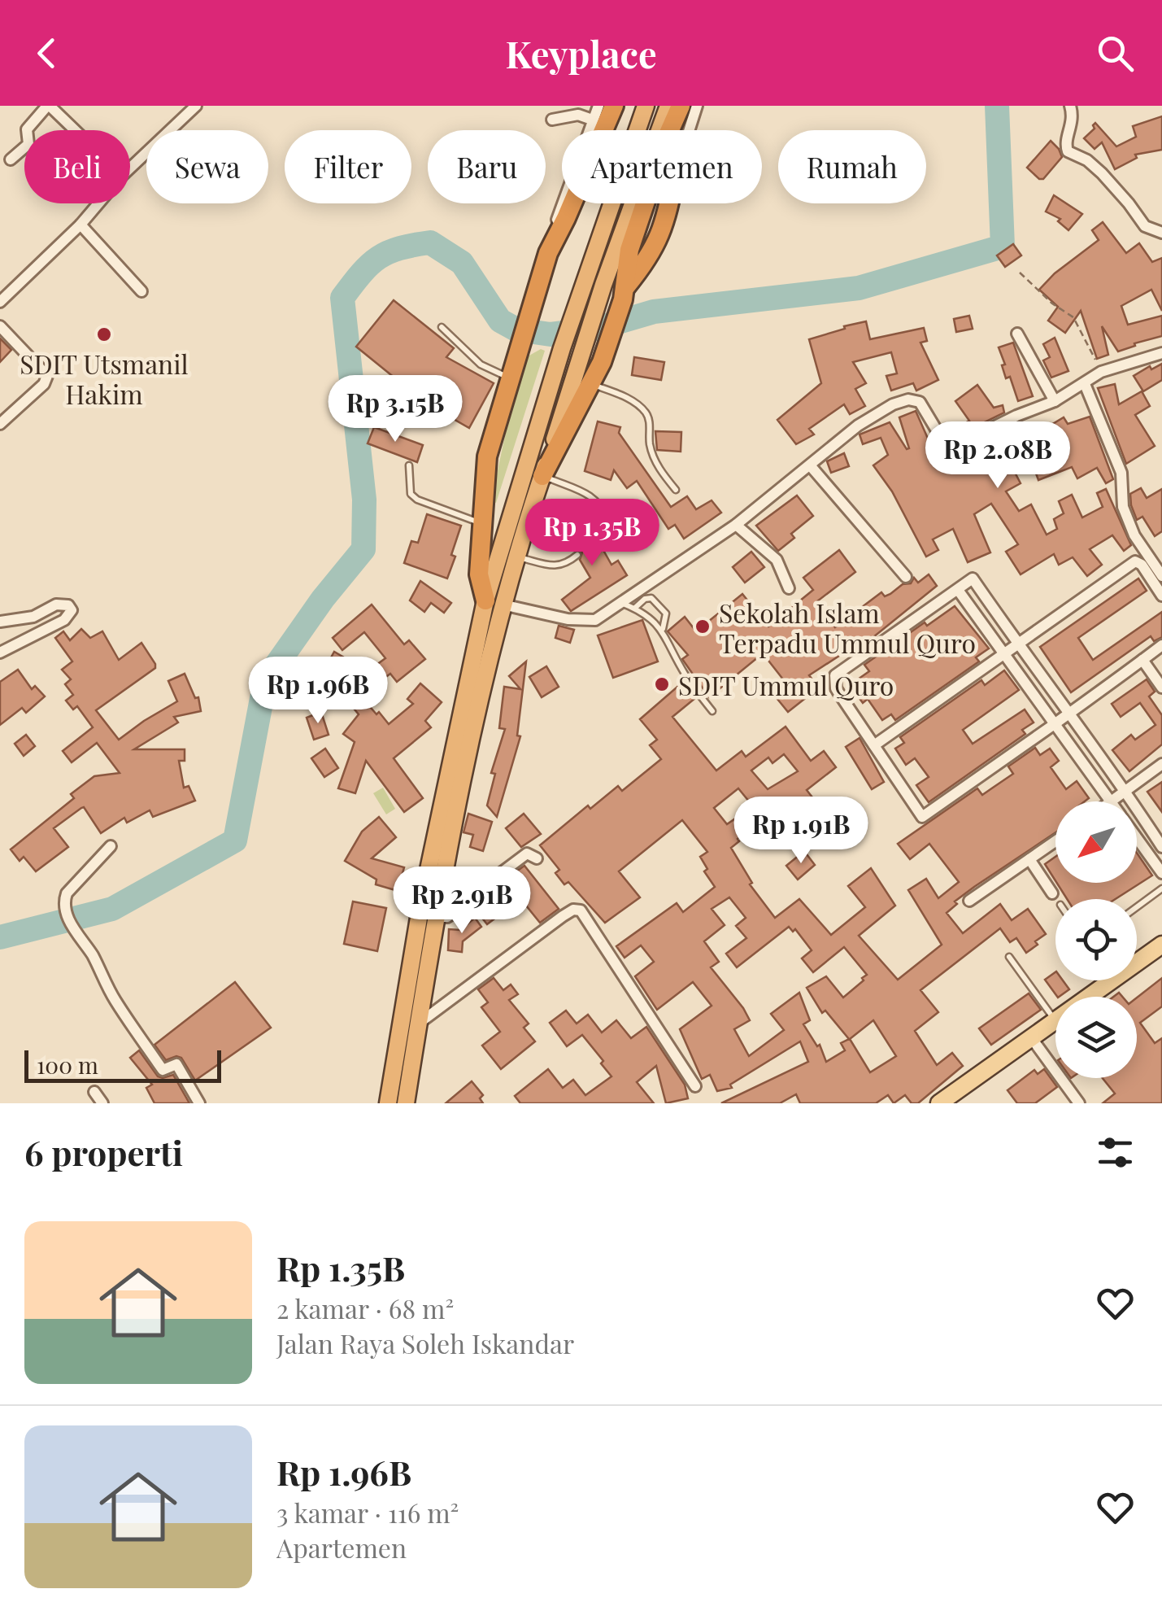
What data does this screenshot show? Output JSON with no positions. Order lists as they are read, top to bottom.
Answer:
{
  "places": ["SDIT Utsmanil Hakim", "Sekolah Islam Terpadu Ummul Quro", "SDIT Ummul Quro"],
  "scale_bar": "100 m",
  "north": "bottom left",
  "page": {
    "header": "Keyplace",
    "chip": [
      "Beli",
      "Sewa",
      "Filter",
      "Baru",
      "Apartemen",
      "Rumah"
    ],
    "price": [
      "Rp 3.15B",
      "Rp 2.08B",
      "Rp 1.35B",
      "Rp 1.96B",
      "Rp 1.91B",
      "Rp 2.91B"
    ],
    "scale": "100 m",
    "heading": "6 properti",
    "list": [
      {
        "name": "Rp 1.35B",
        "note": "2 kamar · 68 m² · Jalan Raya Soleh Iskandar"
      },
      {
        "name": "Rp 1.96B",
        "note": "3 kamar · 116 m² · Apartemen"
      }
    ]
  }
}
